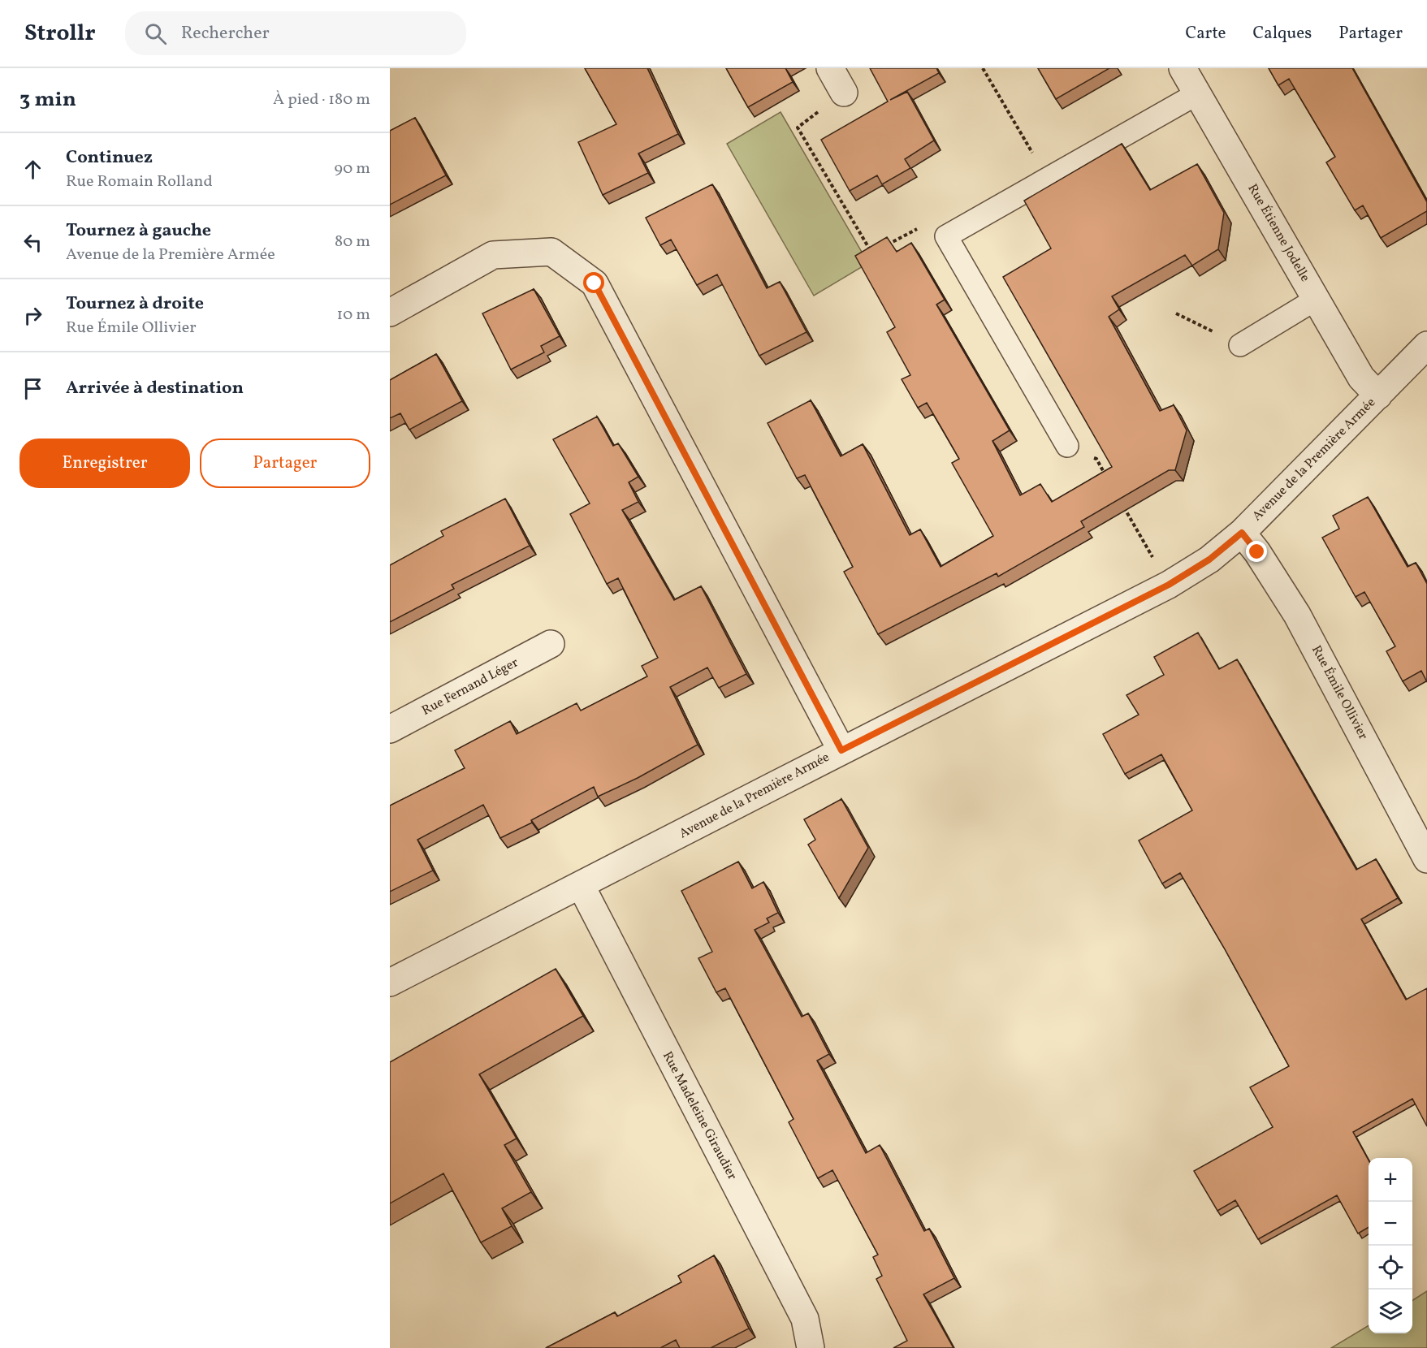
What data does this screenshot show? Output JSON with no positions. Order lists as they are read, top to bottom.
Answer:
{
  "streets": {
    "street": [
      "Rue Étienne Jodelle",
      "Avenue de la Première Armée",
      "Rue Fernand Léger",
      "Rue Émile Ollivier",
      "Rue Madeleine Giraudier"
    ]
  },
  "crossings": [
    ["Rue Étienne Jodelle", "Avenue de la Première Armée"],
    ["Avenue de la Première Armée", "Rue Émile Ollivier"],
    ["Avenue de la Première Armée", "Rue Madeleine Giraudier"]
  ],
  "page": {
    "header": "Strollr",
    "search": "Rechercher",
    "nav": ["Carte", "Calques", "Partager"],
    "heading": ["3 min", "À pied · 180 m"],
    "list": [
      ["Continuez", "Rue Romain Rolland", "90 m"],
      ["Tournez à gauche", "Avenue de la Première Armée", "80 m"],
      ["Tournez à droite", "Rue Émile Ollivier", "10 m"],
      "Arrivée à destination"
    ],
    "buttons": ["Enregistrer", "Partager"],
    "map_buttons": ["+", "−"]
  }
}
